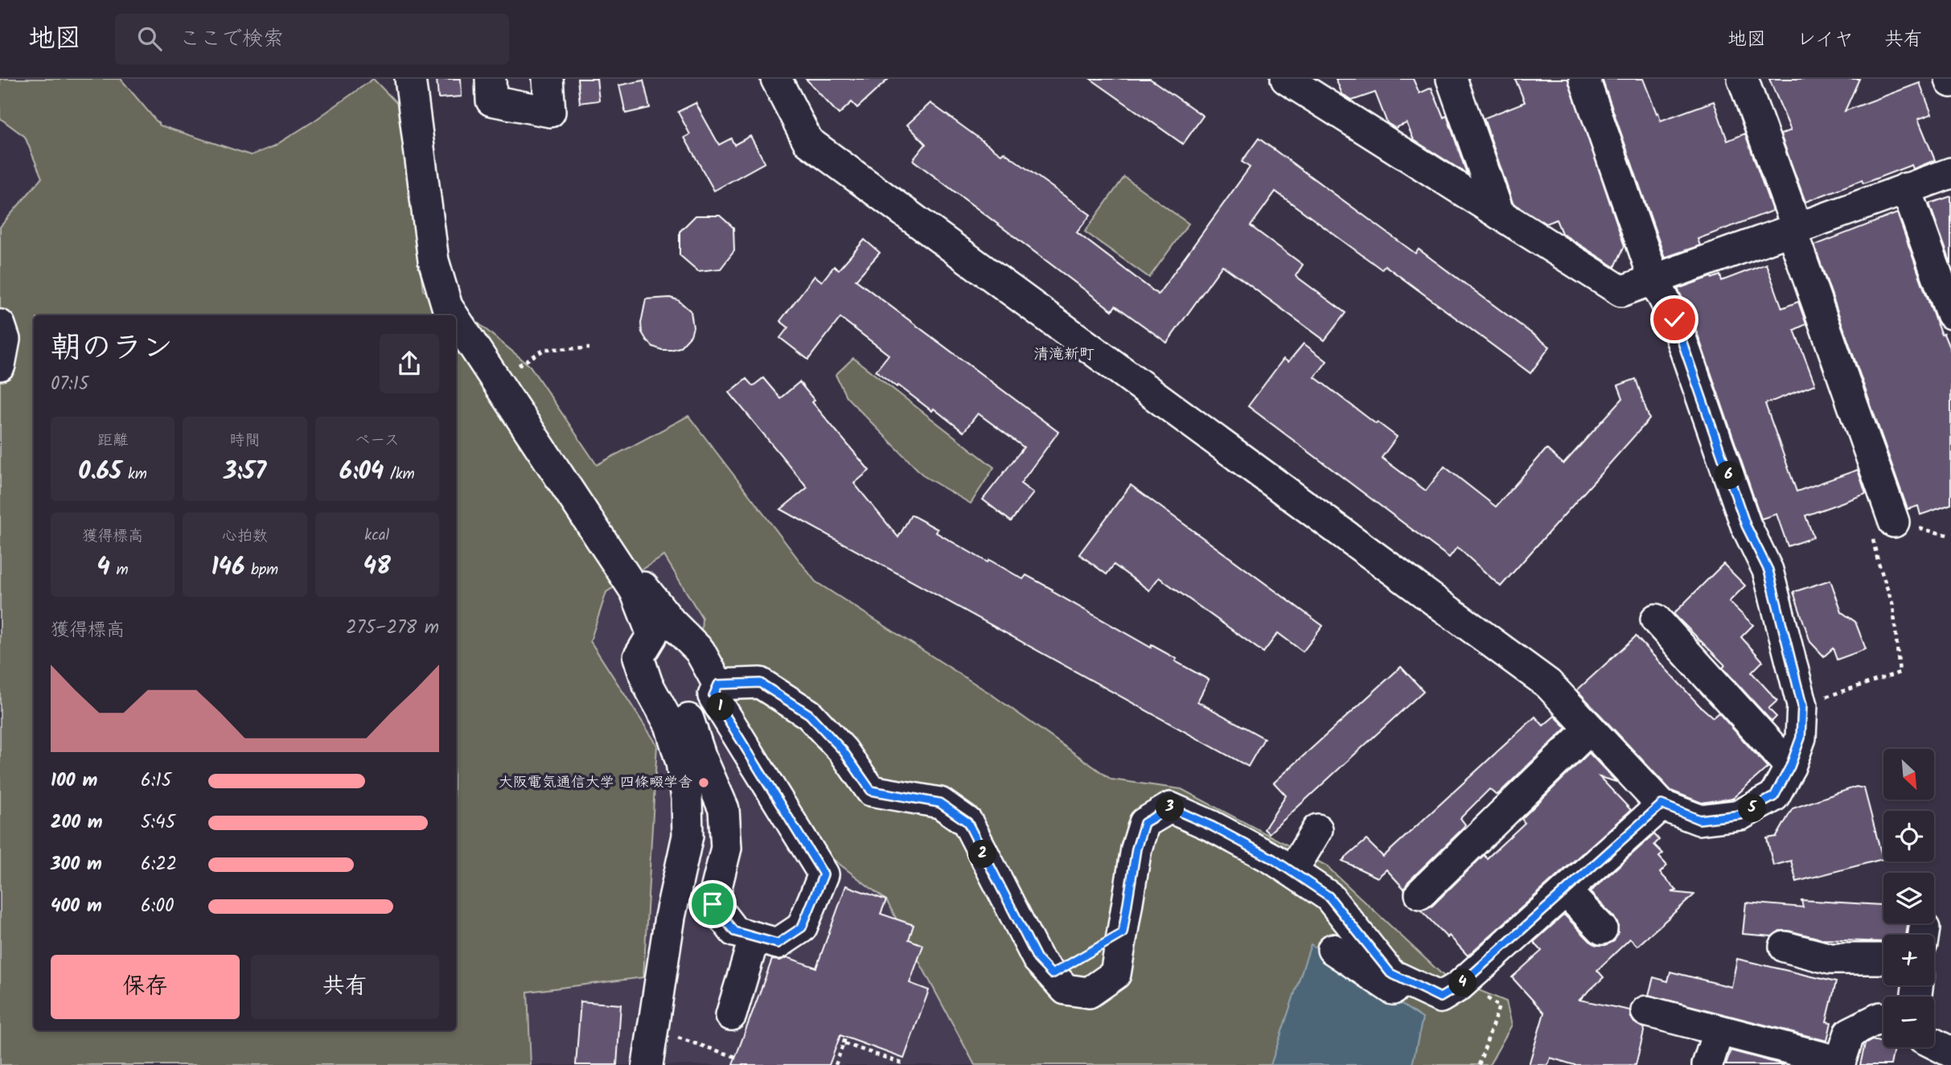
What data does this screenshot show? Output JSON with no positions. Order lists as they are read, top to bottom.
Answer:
{
  "districts": ["清滝新町"],
  "places": ["大阪電気通信大学 四條畷学舎"],
  "north": "bottom right",
  "page": {
    "header": "地図",
    "search": "ここで検索",
    "nav": ["地図", "レイヤ", "共有"],
    "heading": ["朝のラン", "07:15"],
    "stats": [
      ["距離", "0.65 km"],
      ["時間", "3:57"],
      ["ペース", "6:04 /km"],
      ["獲得標高", "4 m"],
      ["心拍数", "146 bpm"],
      ["kcal", "48"]
    ],
    "pins": [
      "6",
      "1",
      "3",
      "5",
      "2",
      "4"
    ],
    "chart": ["獲得標高", "275–278 m"],
    "map_buttons": ["+", "−"],
    "list": [
      {
        "name": "100 m",
        "note": "6:15"
      },
      {
        "name": "200 m",
        "note": "5:45"
      },
      {
        "name": "300 m",
        "note": "6:22"
      },
      {
        "name": "400 m",
        "note": "6:00"
      }
    ],
    "buttons": ["保存", "共有"]
  }
}
